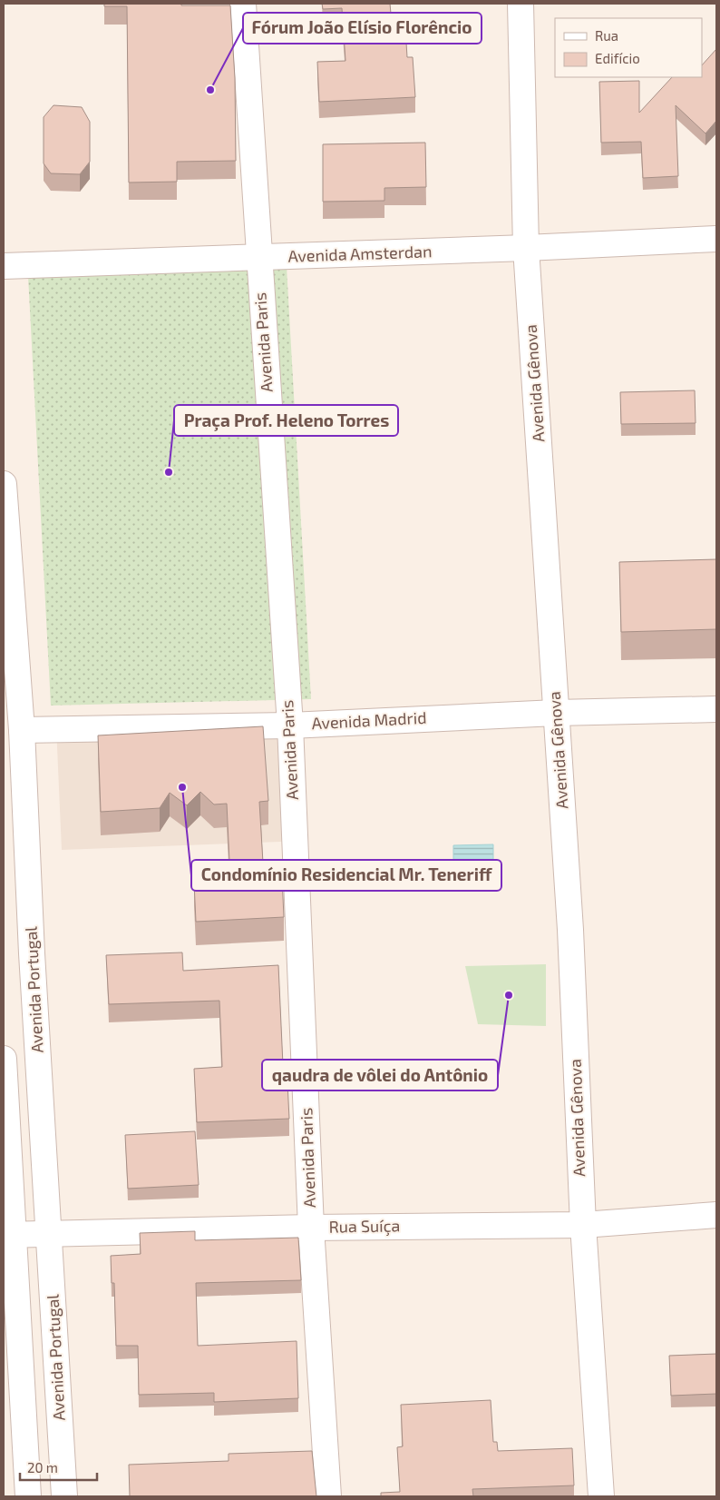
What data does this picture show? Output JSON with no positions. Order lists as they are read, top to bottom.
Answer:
{
  "streets": {
    "street": [
      "Avenida Amsterdan",
      "Avenida Paris",
      "Avenida Gênova",
      "Avenida Madrid",
      "Avenida Portugal",
      "Rua Suíça"
    ]
  },
  "crossings": [
    ["Avenida Amsterdan", "Avenida Paris"],
    ["Avenida Amsterdan", "Avenida Gênova"],
    ["Avenida Paris", "Avenida Madrid"],
    ["Avenida Paris", "Rua Suíça"],
    ["Avenida Gênova", "Avenida Madrid"],
    ["Avenida Gênova", "Rua Suíça"],
    ["Avenida Madrid", "Avenida Portugal"],
    ["Avenida Portugal", "Rua Suíça"]
  ],
  "places": [
    "Fórum João Elísio Florêncio",
    "Praça Prof. Heleno Torres",
    "Condomínio Residencial Mr. Teneriff",
    "qaudra de vôlei do Antônio"
  ],
  "legend": ["Rua", "Edifício"],
  "scale_bar": "20 m"
}
